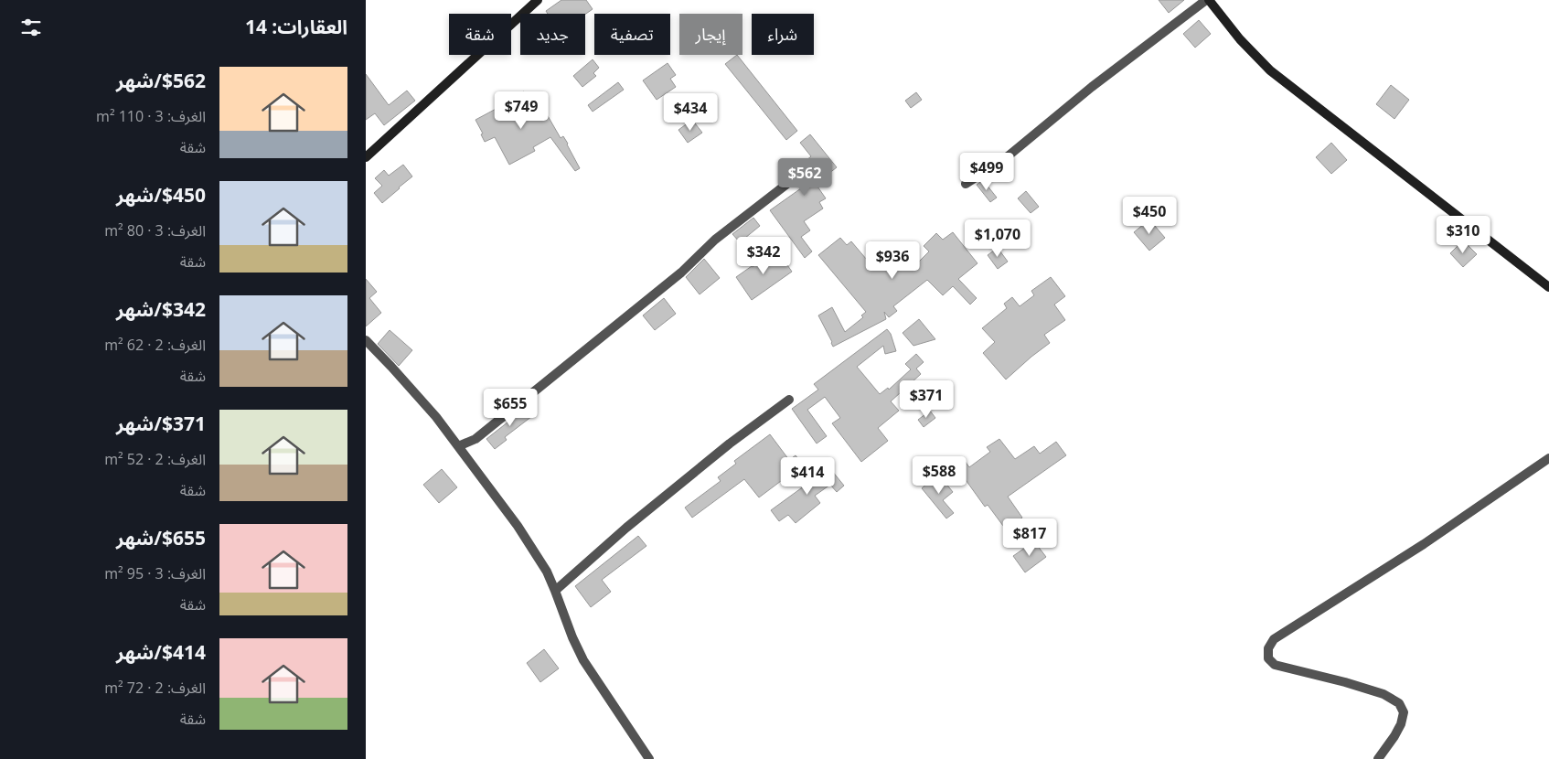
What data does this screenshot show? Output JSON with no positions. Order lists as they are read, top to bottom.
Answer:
{
  "page": {
    "heading": "العقارات: 14",
    "chip": [
      "شراء",
      "إيجار",
      "تصفية",
      "جديد",
      "شقة"
    ],
    "list": [
      {
        "name": "$562/شهر",
        "note": "الغرف: 3 · 110 m² · شقة"
      },
      {
        "name": "$450/شهر",
        "note": "الغرف: 3 · 80 m² · شقة"
      },
      {
        "name": "$342/شهر",
        "note": "الغرف: 2 · 62 m² · شقة"
      },
      {
        "name": "$371/شهر",
        "note": "الغرف: 2 · 52 m² · شقة"
      },
      {
        "name": "$655/شهر",
        "note": "الغرف: 3 · 95 m² · شقة"
      },
      {
        "name": "$414/شهر",
        "note": "الغرف: 2 · 72 m² · شقة"
      }
    ],
    "price": [
      "$749",
      "$434",
      "$499",
      "$562",
      "$450",
      "$310",
      "$1,070",
      "$342",
      "$936",
      "$371",
      "$655",
      "$588",
      "$414",
      "$817"
    ]
  }
}
